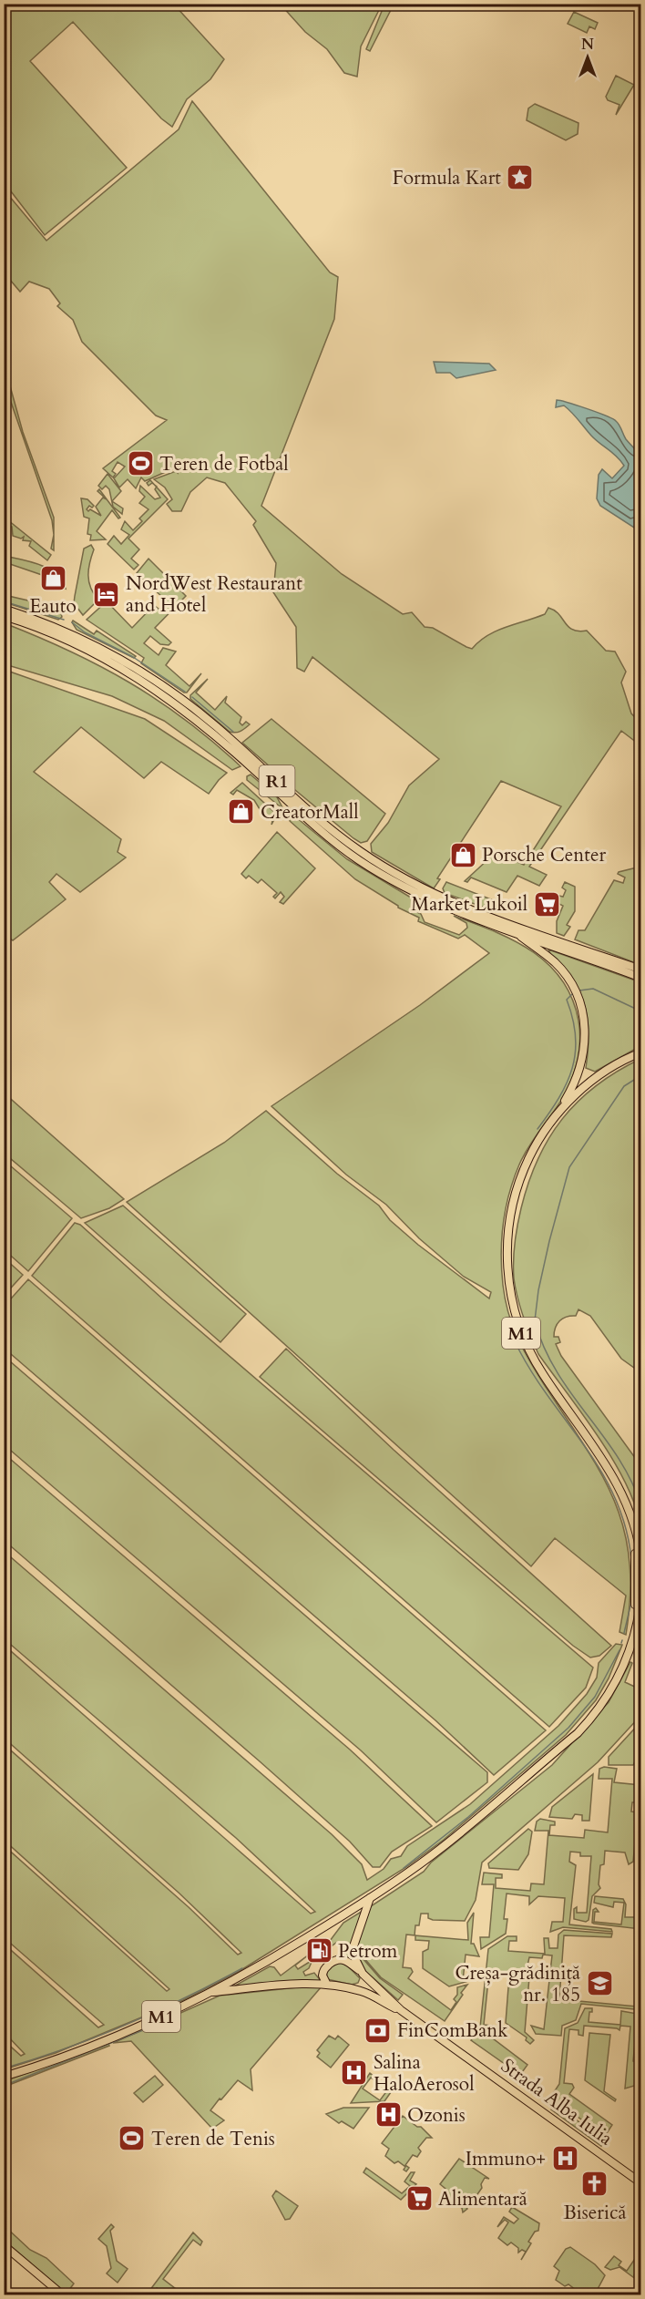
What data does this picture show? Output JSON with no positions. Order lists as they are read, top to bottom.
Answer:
{
  "streets": {
    "highway": ["R1", "M1"],
    "main road": ["Strada Alba Iulia"]
  },
  "crossings": [
    ["M1", "Strada Alba Iulia"]
  ],
  "places": {
    "place": ["Formula Kart"],
    "sports": ["Teren de Fotbal", "Teren de Tenis"],
    "shop": ["Eauto", "CreatorMall", "Porsche Center"],
    "hotel": ["NordWest Restaurant and Hotel"],
    "supermarket": ["Market Lukoil", "Alimentară"],
    "fuel station": ["Petrom"],
    "school or university": ["Creșa-grădiniță nr. 185"],
    "bank": ["FinComBank"],
    "hospital": ["Salina HaloAerosol", "Ozonis", "Immuno+"],
    "church": ["Biserică"]
  },
  "north": "top"
}
